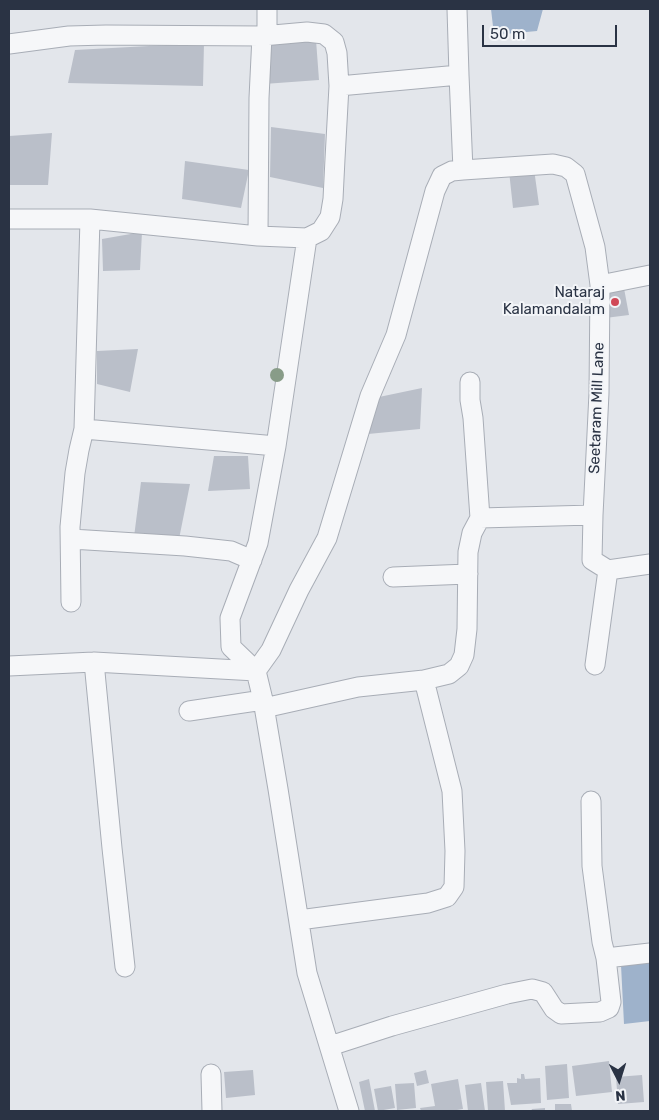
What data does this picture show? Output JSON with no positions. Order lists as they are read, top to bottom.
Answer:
{
  "streets": {
    "street": ["Seetaram Mill Lane"]
  },
  "places": ["Nataraj Kalamandalam"],
  "scale_bar": "50 m",
  "north": "bottom"
}
